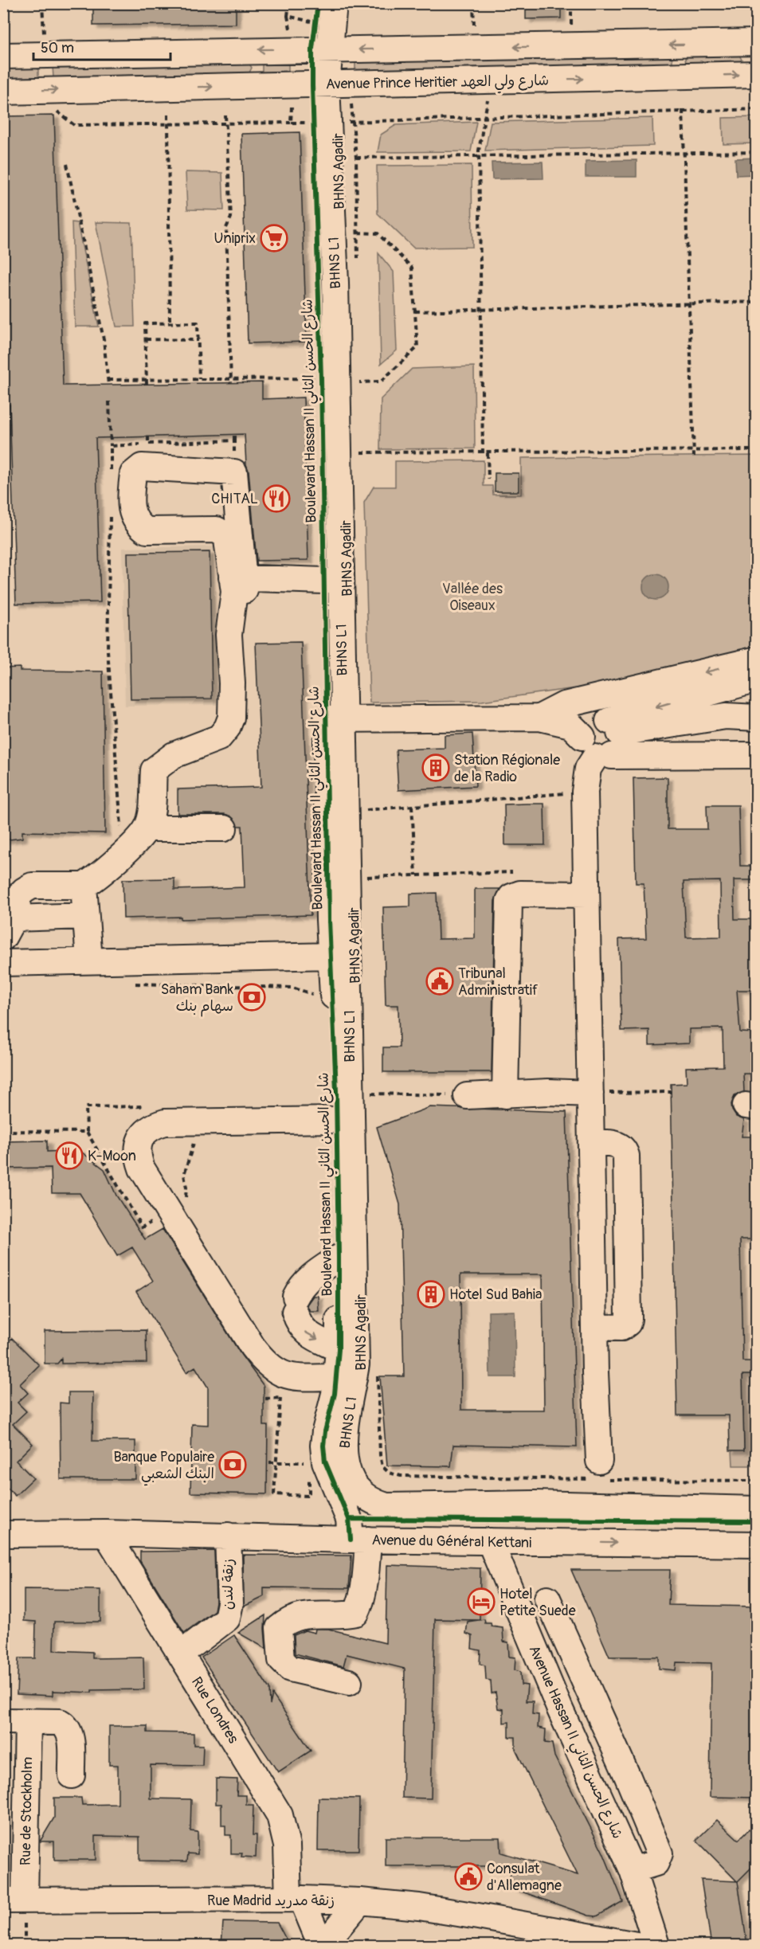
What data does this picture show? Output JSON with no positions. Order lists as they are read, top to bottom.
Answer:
{
  "streets": {
    "street": [
      "Avenue Prince Heritier شارع ولي العهد",
      "BHNS Agadir",
      "BHNS L1",
      "Boulevard Hassan II شارع الحسن الثاني",
      "Avenue du Général Kettani",
      "زنقة لندن",
      "Rue Londres",
      "Avenue Hassan II شارع الحسن الثاني",
      "Rue de Stockholm",
      "Rue Madrid زنقة مدريد"
    ]
  },
  "crossings": [
    ["Avenue Prince Heritier شارع ولي العهد", "BHNS L1"],
    ["Avenue Prince Heritier شارع ولي العهد", "Boulevard Hassan II شارع الحسن الثاني"],
    ["BHNS Agadir", "BHNS L1"],
    ["BHNS Agadir", "Boulevard Hassan II شارع الحسن الثاني"],
    ["BHNS L1", "Boulevard Hassan II شارع الحسن الثاني"],
    ["Boulevard Hassan II شارع الحسن الثاني", "Avenue du Général Kettani"],
    ["Avenue du Général Kettani", "زنقة لندن"],
    ["Avenue du Général Kettani", "Rue Londres"],
    ["Avenue du Général Kettani", "Avenue Hassan II شارع الحسن الثاني"],
    ["Rue Londres", "Rue Madrid زنقة مدريد"],
    ["Rue de Stockholm", "Rue Madrid زنقة مدريد"]
  ],
  "one_way": ["Avenue du Général Kettani"],
  "parks": ["Vallée des Oiseaux"],
  "places": {
    "supermarket": ["Uniprix"],
    "restaurant": ["CHITAL", "K-Moon"],
    "building": ["Station Régionale de la Radio", "Hotel Sud Bahia"],
    "public building": ["Tribunal Administratif", "Consulat d'Allemagne"],
    "bank": ["Saham Bank سهام بنك", "Banque Populaire البنك الشعبي"],
    "hotel": ["Hotel Petite Suede"]
  },
  "scale_bar": "50 m"
}
